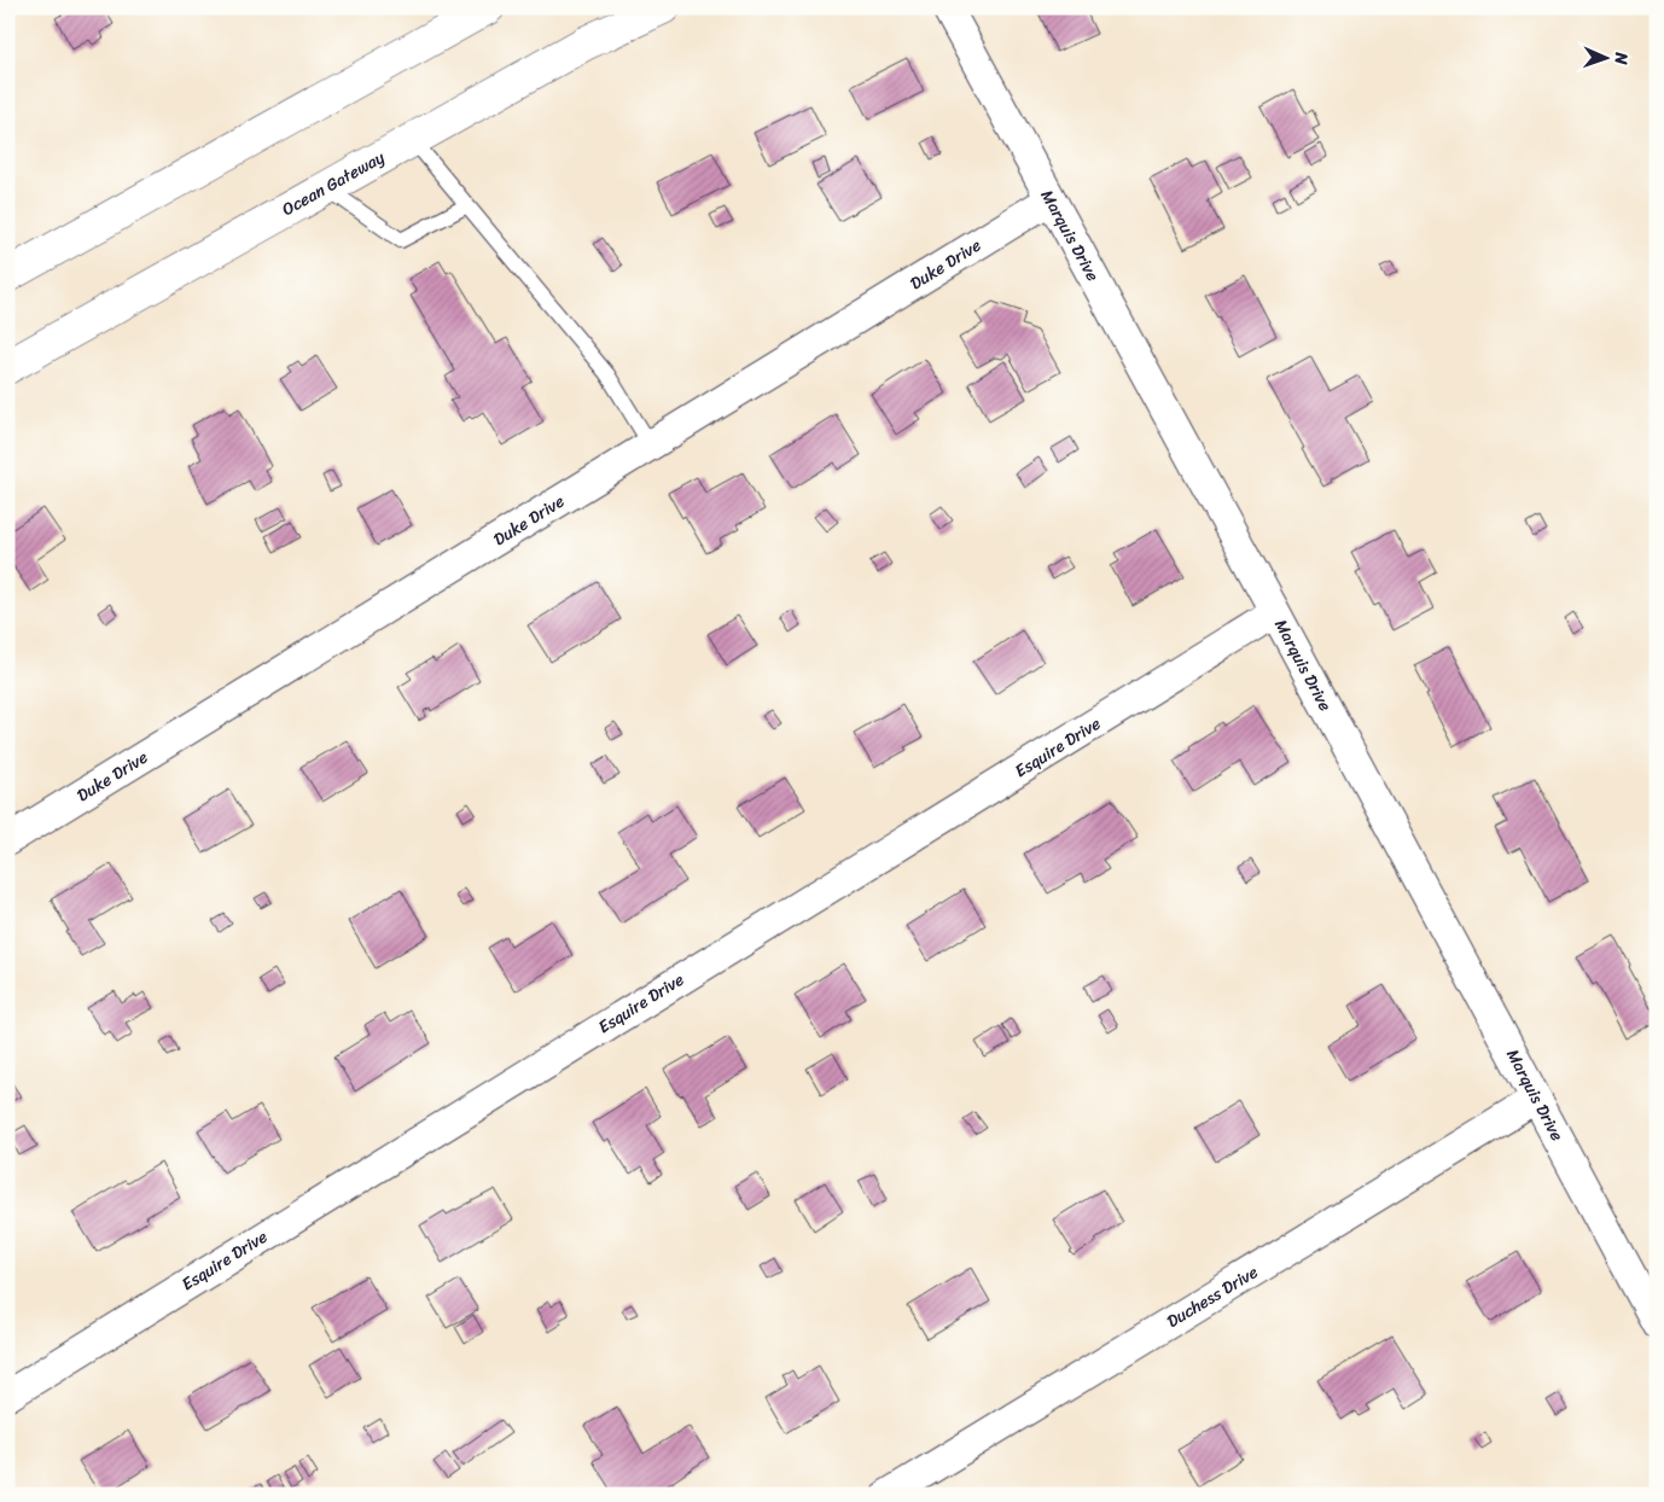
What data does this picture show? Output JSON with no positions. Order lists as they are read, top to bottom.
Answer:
{
  "streets": {
    "main road": ["Ocean Gateway"],
    "street": [
      "Marquis Drive",
      "Duke Drive",
      "Esquire Drive",
      "Duchess Drive"
    ]
  },
  "crossings": [
    ["Marquis Drive", "Duke Drive"],
    ["Marquis Drive", "Esquire Drive"],
    ["Marquis Drive", "Duchess Drive"]
  ],
  "north": "right"
}
